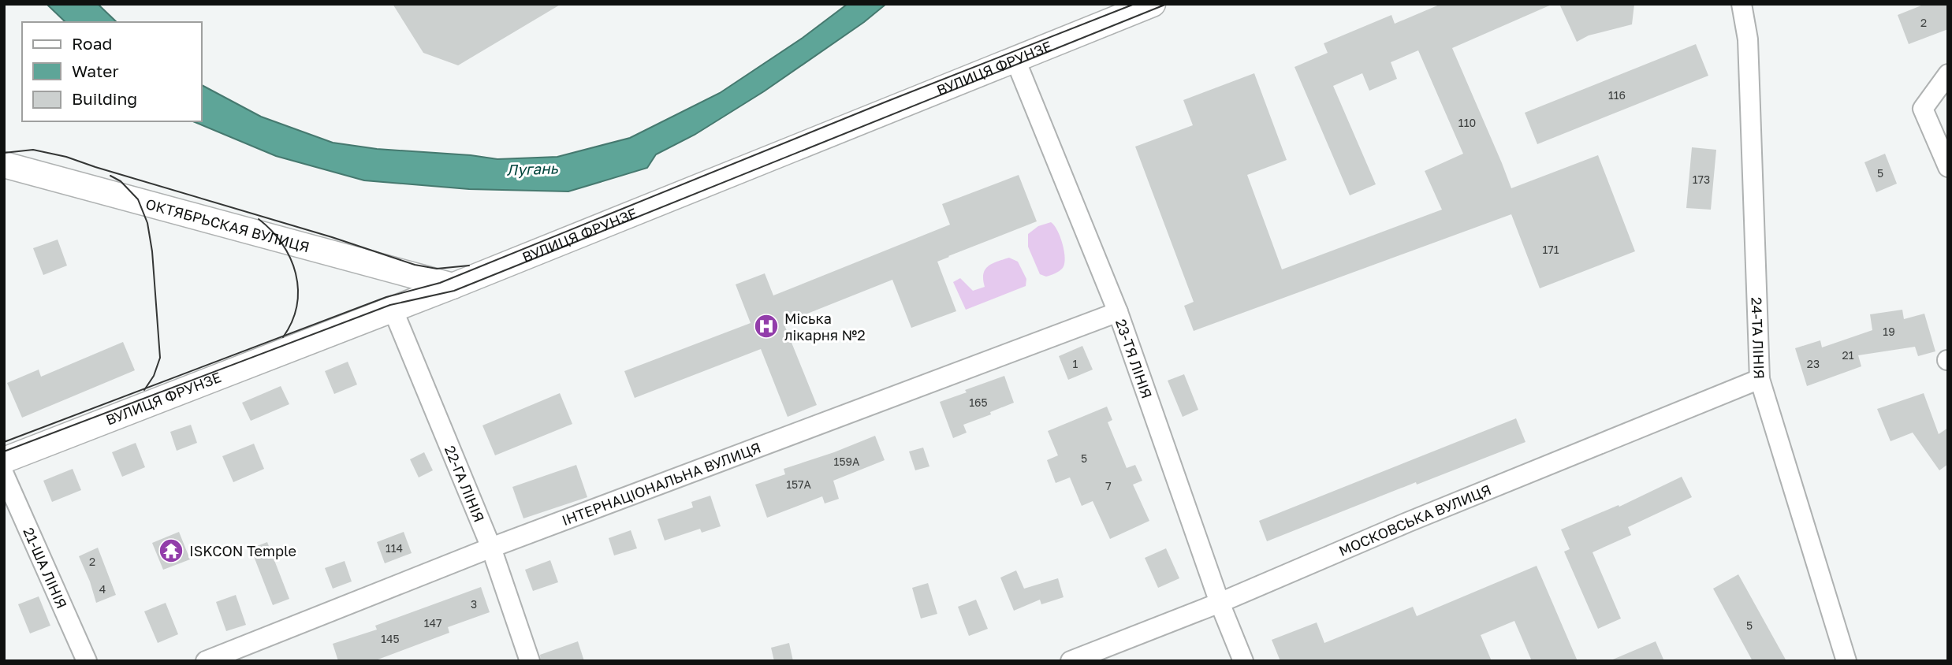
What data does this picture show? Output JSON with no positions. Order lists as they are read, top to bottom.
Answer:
{
  "streets": {
    "street": [
      "ВУЛИЦЯ ФРУНЗЕ",
      "ОКТЯБРЬСКАЯ ВУЛИЦЯ",
      "24-ТА ЛІНІЯ",
      "23-ТЯ ЛІНІЯ",
      "22-ГА ЛІНІЯ",
      "ІНТЕРНАЦІОНАЛЬНА ВУЛИЦЯ",
      "МОСКОВСЬКА ВУЛИЦЯ",
      "21-ША ЛІНІЯ"
    ]
  },
  "crossings": [
    ["ВУЛИЦЯ ФРУНЗЕ", "ОКТЯБРЬСКАЯ ВУЛИЦЯ"],
    ["ВУЛИЦЯ ФРУНЗЕ", "23-ТЯ ЛІНІЯ"],
    ["ВУЛИЦЯ ФРУНЗЕ", "22-ГА ЛІНІЯ"],
    ["24-ТА ЛІНІЯ", "МОСКОВСЬКА ВУЛИЦЯ"],
    ["23-ТЯ ЛІНІЯ", "ІНТЕРНАЦІОНАЛЬНА ВУЛИЦЯ"],
    ["23-ТЯ ЛІНІЯ", "МОСКОВСЬКА ВУЛИЦЯ"],
    ["22-ГА ЛІНІЯ", "ІНТЕРНАЦІОНАЛЬНА ВУЛИЦЯ"]
  ],
  "water": ["Лугань"],
  "places": {
    "hospital": ["Міська лікарня №2"],
    "temple": ["ISKCON Temple"]
  },
  "house_numbers": [
    "2",
    "116",
    "110",
    "5",
    "173",
    "171",
    "19",
    "21",
    "1",
    "23",
    "165",
    "5",
    "159А",
    "157А",
    "7",
    "114",
    "2",
    "4",
    "3",
    "147",
    "5",
    "145"
  ],
  "legend": ["Road", "Water", "Building"]
}
